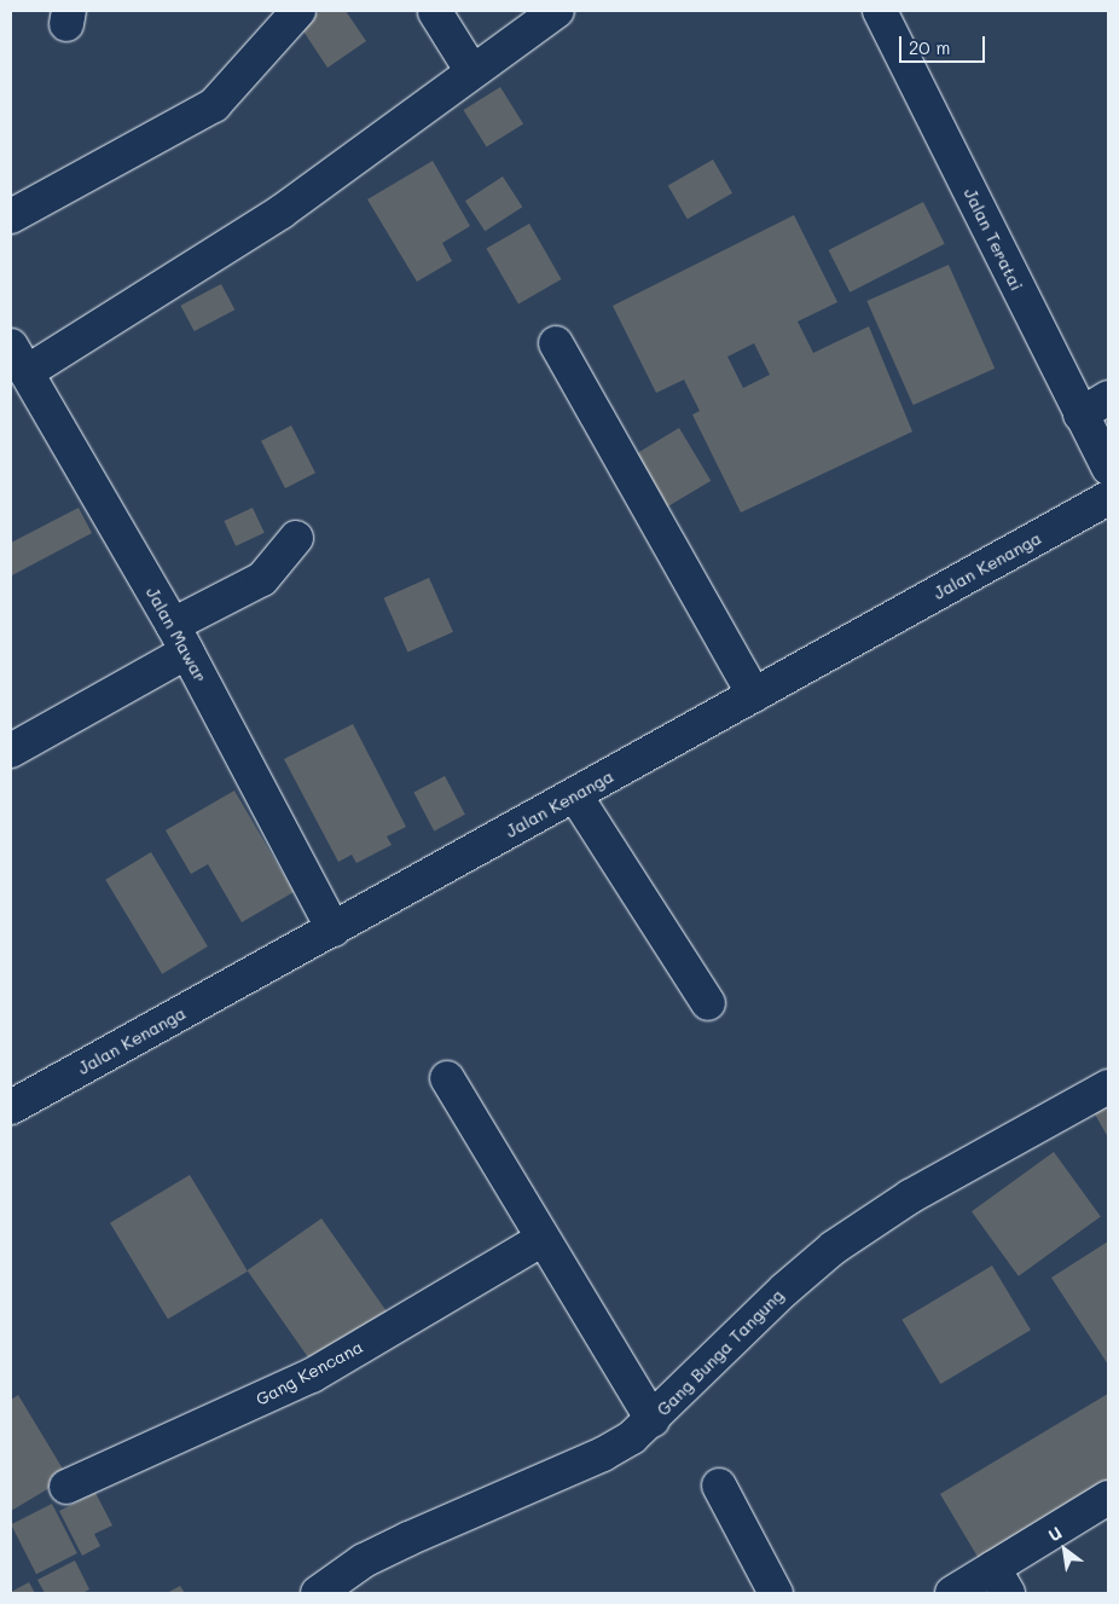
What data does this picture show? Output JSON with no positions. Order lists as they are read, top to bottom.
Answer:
{
  "streets": {
    "street": [
      "Jalan Teratai",
      "Jalan Kenanga",
      "Jalan Mawar",
      "Gang Bunga Tangung",
      "Gang Kencana"
    ]
  },
  "crossings": [
    ["Jalan Kenanga", "Jalan Mawar"]
  ],
  "scale_bar": "20 m",
  "north": "top left"
}
